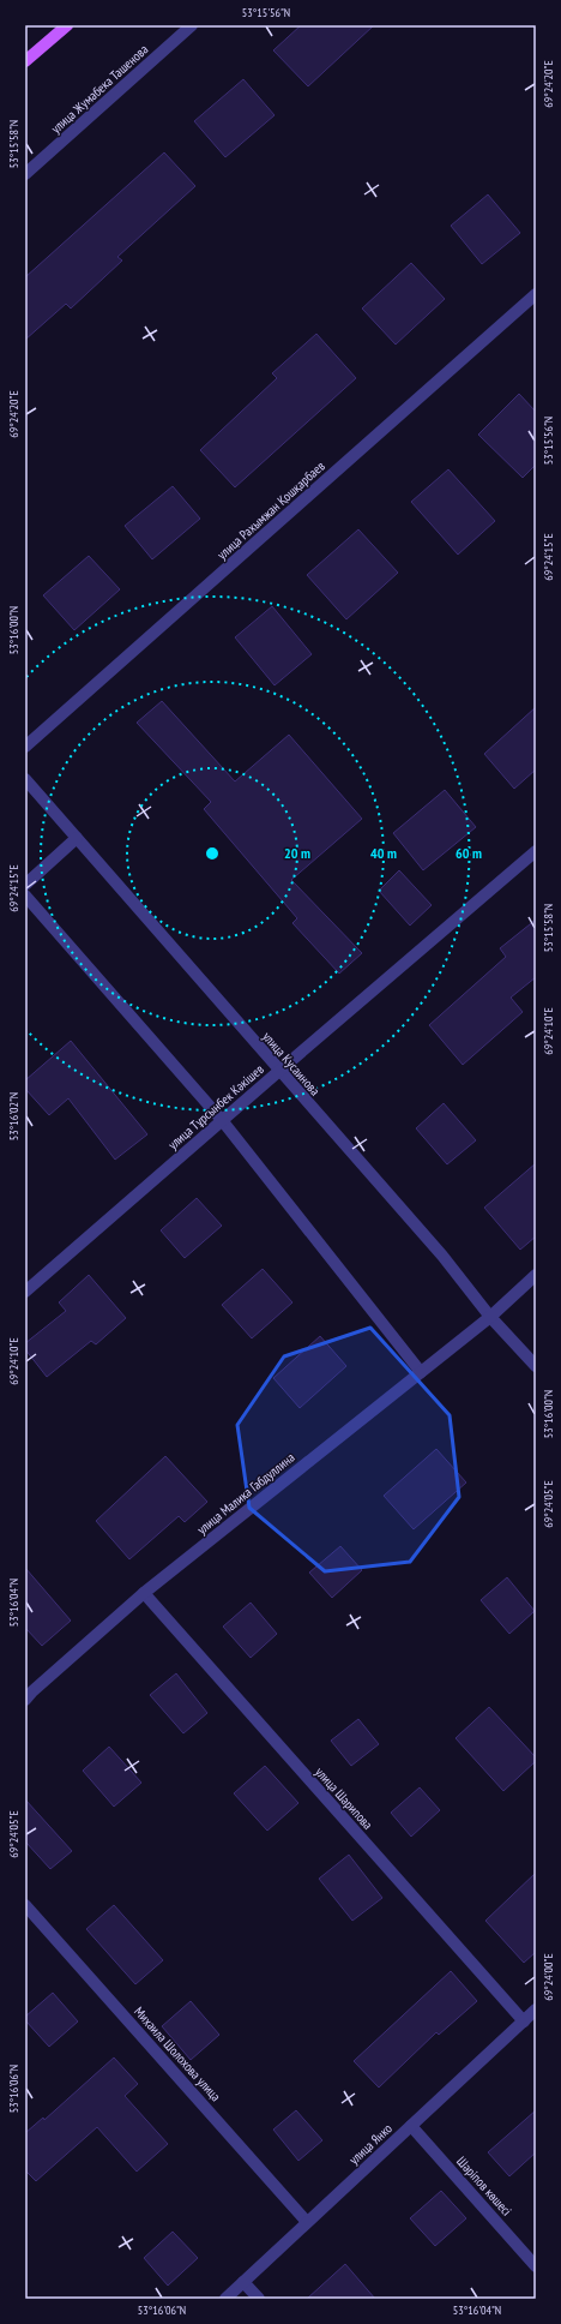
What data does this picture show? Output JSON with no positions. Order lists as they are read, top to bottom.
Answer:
{
  "streets": {
    "street": [
      "улица Жумабека Ташенова",
      "улица Рахымжан Қошқарбаев",
      "улица Кусаинова",
      "улица Тұрсынбек Кәкішев",
      "улица Малика Габдуллина",
      "улица Шарипова",
      "Михаила Шолохова улица",
      "улица Янко",
      "Шәріпов көшесі"
    ]
  },
  "crossings": [
    ["улица Кусаинова", "улица Тұрсынбек Кәкішев"],
    ["улица Кусаинова", "улица Малика Габдуллина"],
    ["улица Малика Габдуллина", "улица Шарипова"],
    ["улица Шарипова", "улица Янко"],
    ["Михаила Шолохова улица", "улица Янко"],
    ["улица Янко", "Шәріпов көшесі"]
  ],
  "coordinates": [
    "53°15'56\"N",
    "69°24'20\"E",
    "53°15'58\"N",
    "69°24'15\"E",
    "53°16'00\"N",
    "69°24'10\"E",
    "53°16'02\"N",
    "69°24'05\"E",
    "53°16'04\"N",
    "69°24'00\"E",
    "53°16'06\"N"
  ],
  "rings": ["20 m", "40 m", "60 m"]
}
